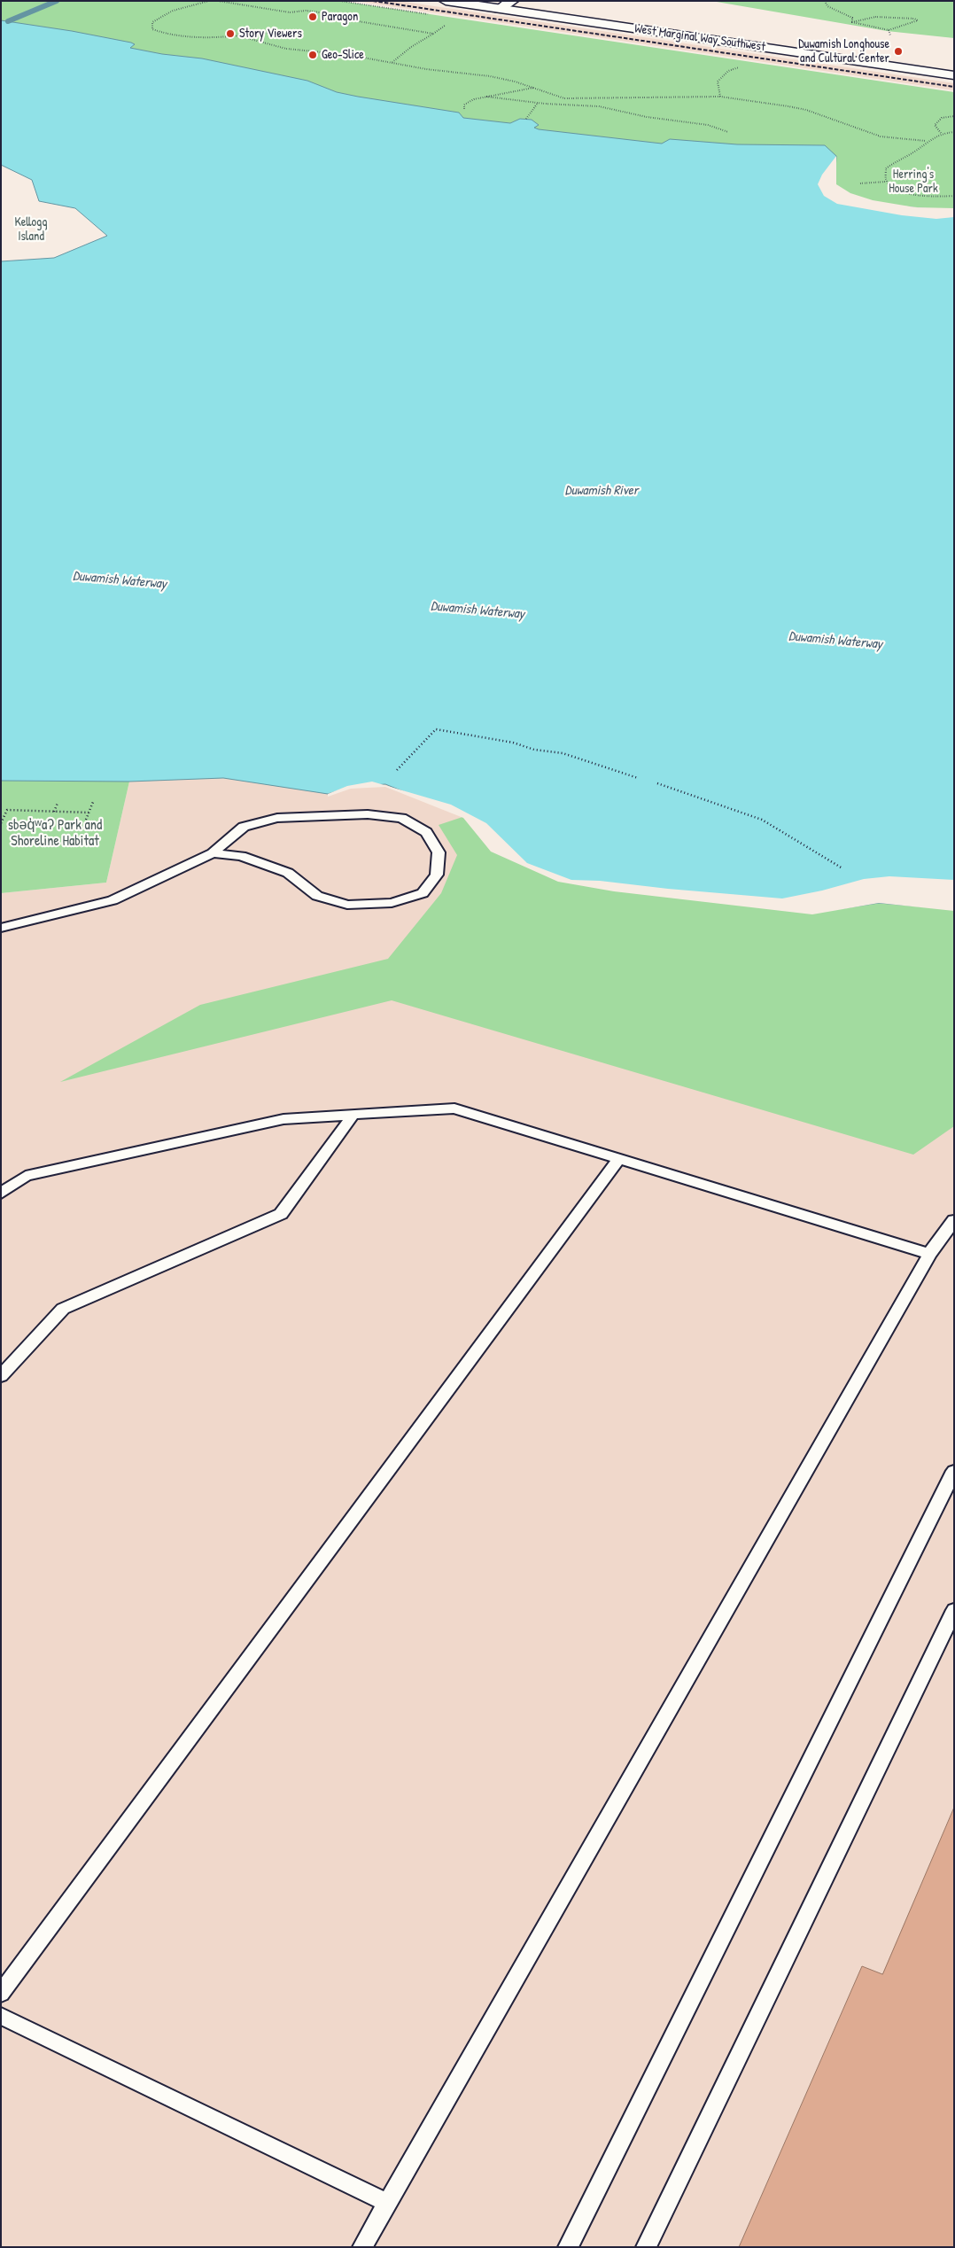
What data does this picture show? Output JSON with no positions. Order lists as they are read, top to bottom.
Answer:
{
  "streets": {
    "main road": ["West Marginal Way Southwest"]
  },
  "water": ["Duwamish River", "Duwamish Waterway"],
  "parks": ["Herring's House Park", "Kellogg Island", "sbəq̓ʷaʔ Park and Shoreline Habitat"],
  "places": [
    "Paragon",
    "Story Viewers",
    "Duwamish Longhouse and Cultural Center",
    "Geo-Slice"
  ]
}
